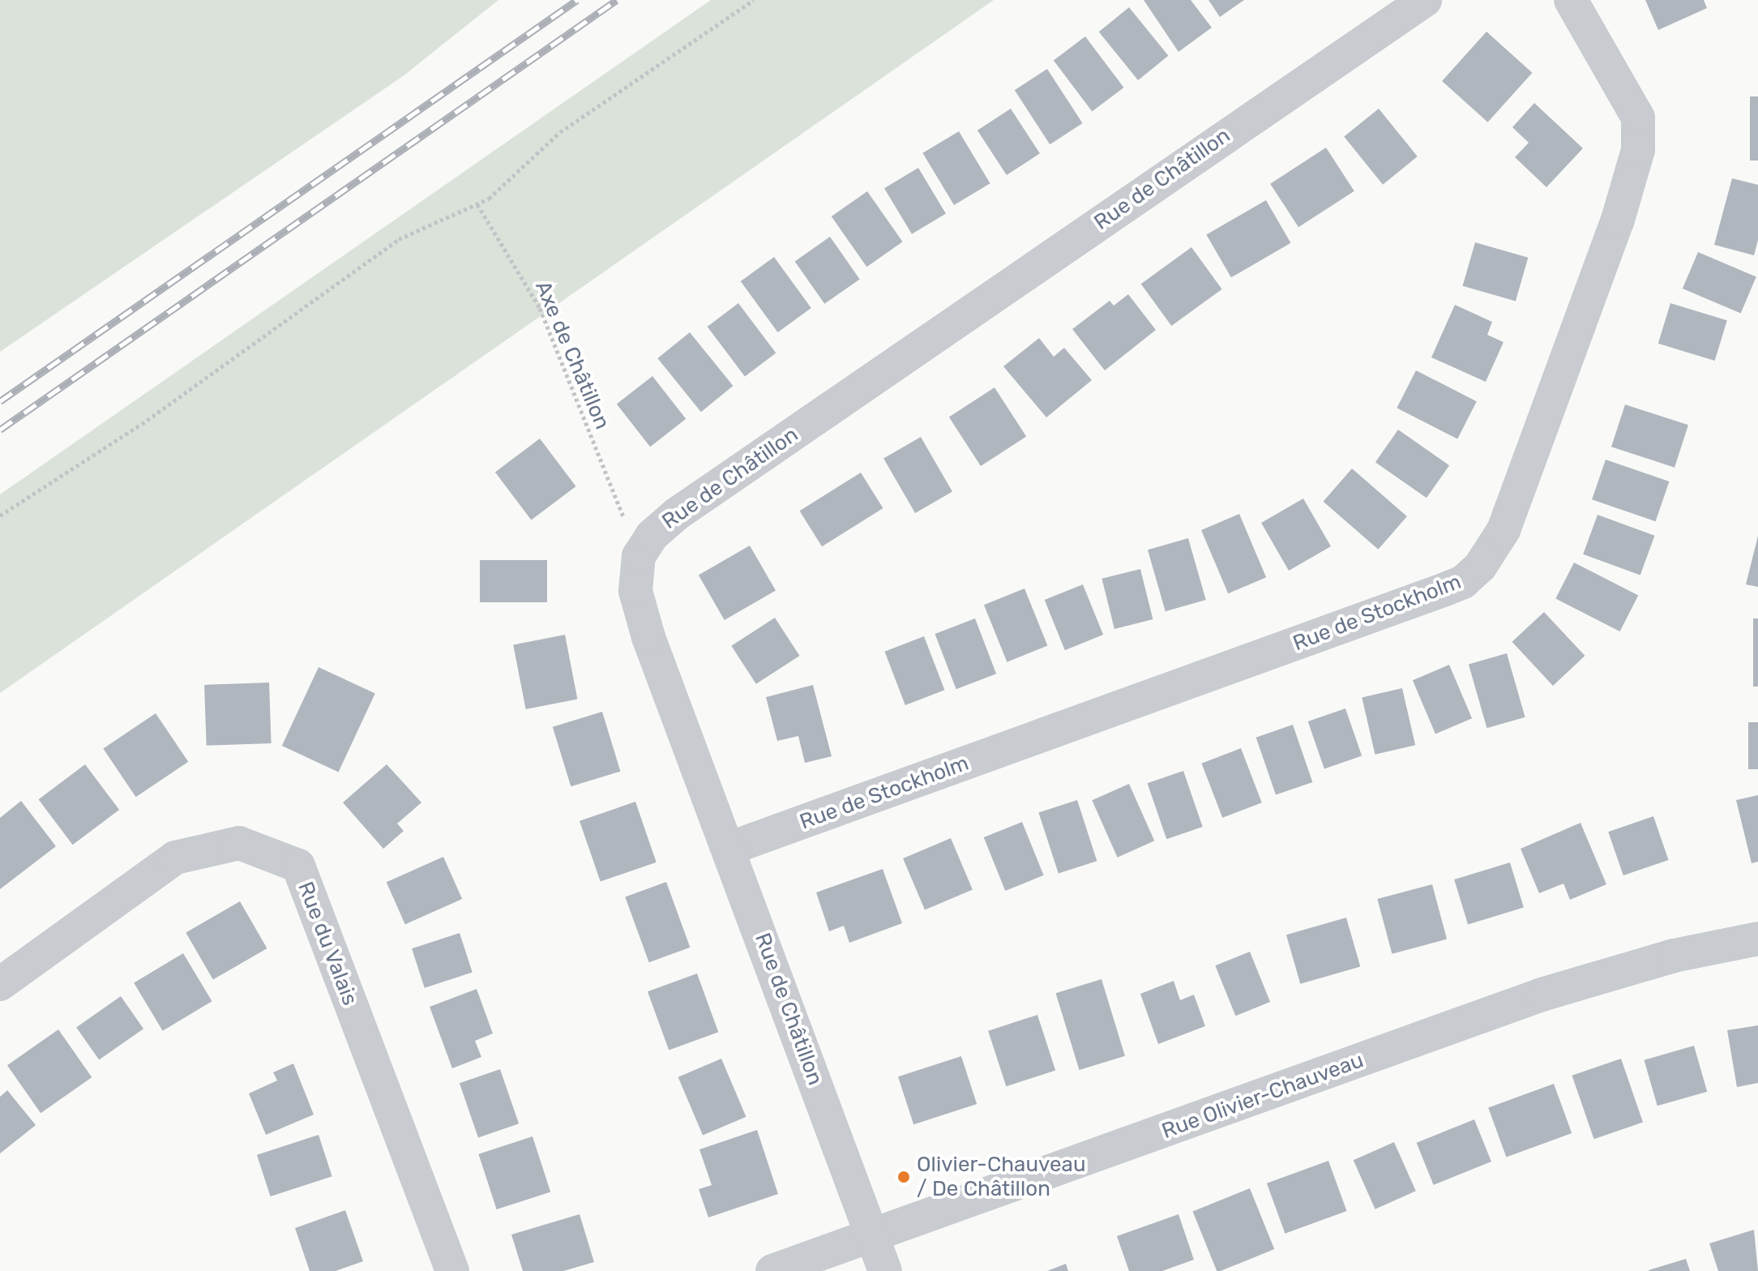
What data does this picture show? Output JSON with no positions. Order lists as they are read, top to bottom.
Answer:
{
  "streets": {
    "street": [
      "Rue de Châtillon",
      "Rue de Stockholm",
      "Rue du Valais",
      "Rue Olivier-Chauveau"
    ],
    "path": ["Axe de Châtillon"]
  },
  "crossings": [
    ["Rue de Châtillon", "Rue de Stockholm"],
    ["Rue de Châtillon", "Rue Olivier-Chauveau"]
  ],
  "places": ["Olivier-Chauveau / De Châtillon"]
}
